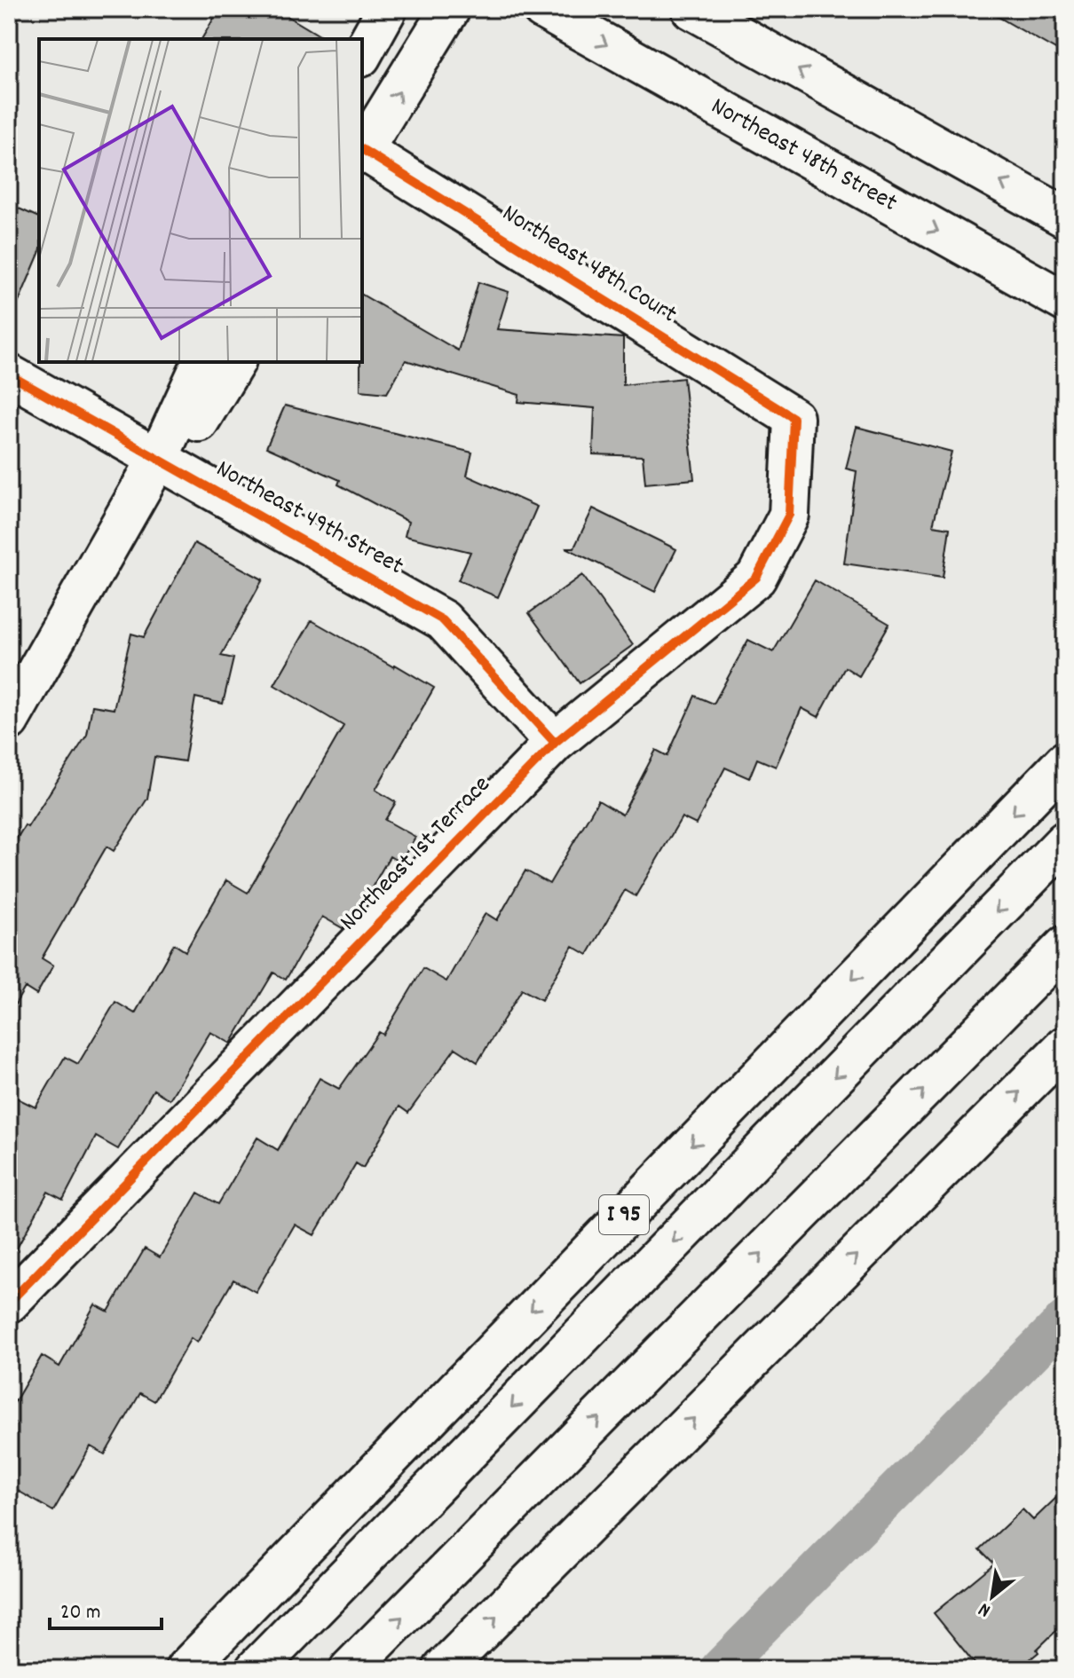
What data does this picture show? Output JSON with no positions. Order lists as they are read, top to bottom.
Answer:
{
  "streets": {
    "main road": [
      "Northeast 48th Street",
      "Northeast 48th Court",
      "Northeast 49th Street",
      "Northeast 1st Terrace",
      "I 95"
    ]
  },
  "crossings": [
    ["Northeast 48th Court", "Northeast 1st Terrace"],
    ["Northeast 49th Street", "Northeast 1st Terrace"]
  ],
  "scale_bar": "20 m",
  "north": "bottom left"
}
